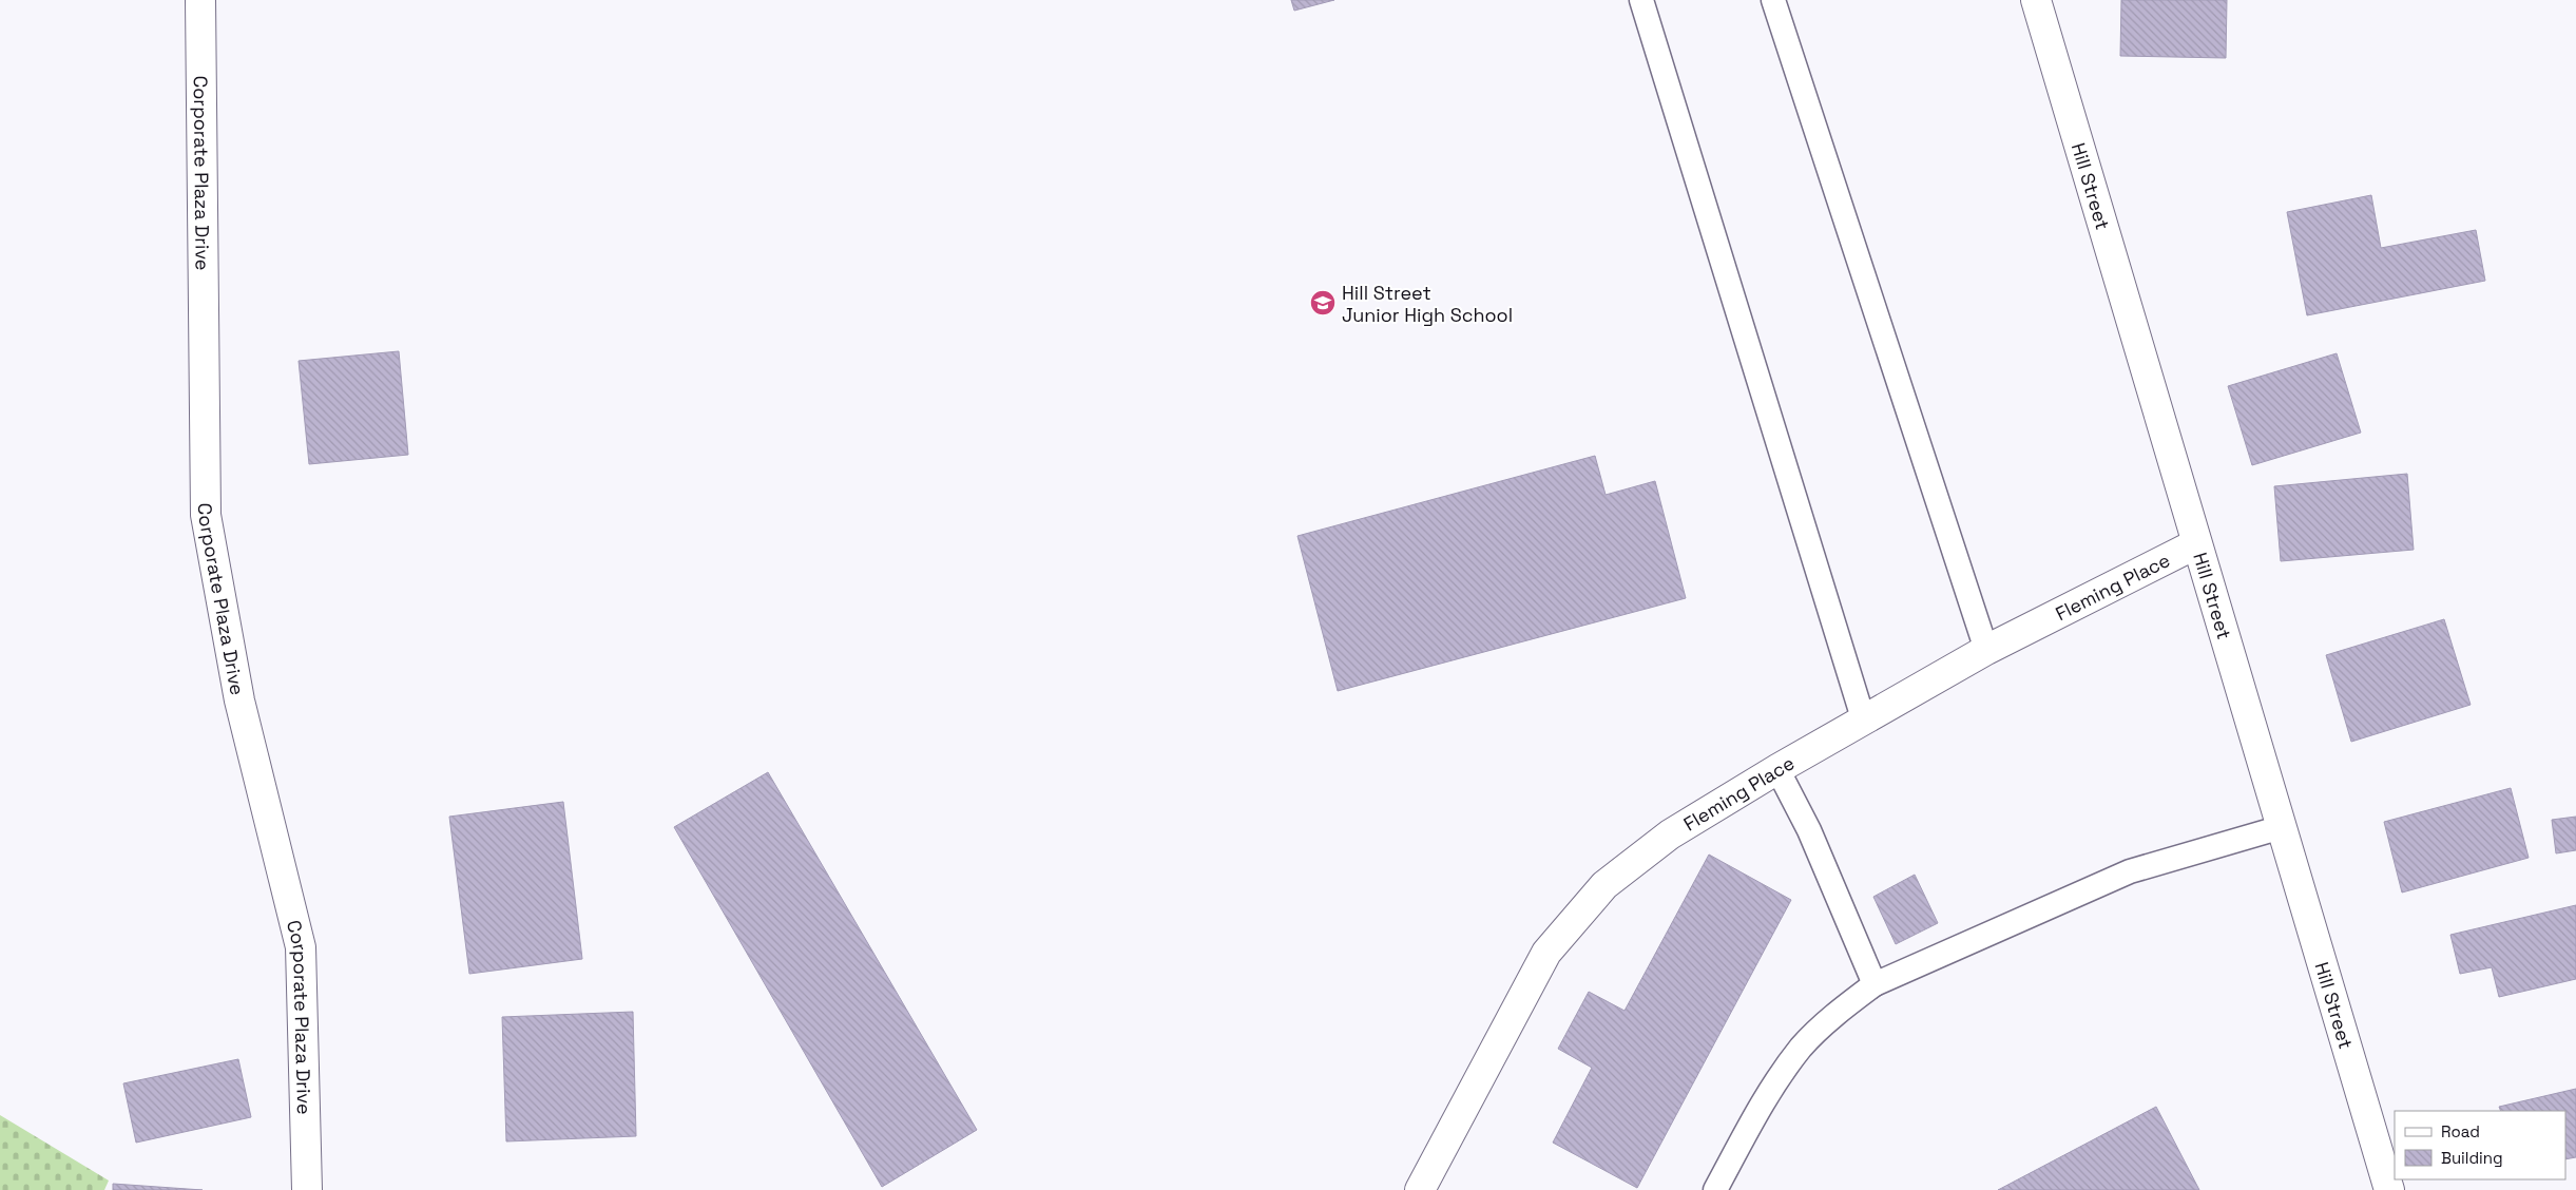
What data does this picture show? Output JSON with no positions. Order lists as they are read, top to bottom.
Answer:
{
  "streets": {
    "street": ["Corporate Plaza Drive", "Hill Street", "Fleming Place"]
  },
  "crossings": [
    ["Hill Street", "Fleming Place"]
  ],
  "places": {
    "school or university": ["Hill Street Junior High School"]
  },
  "legend": ["Road", "Building"]
}
